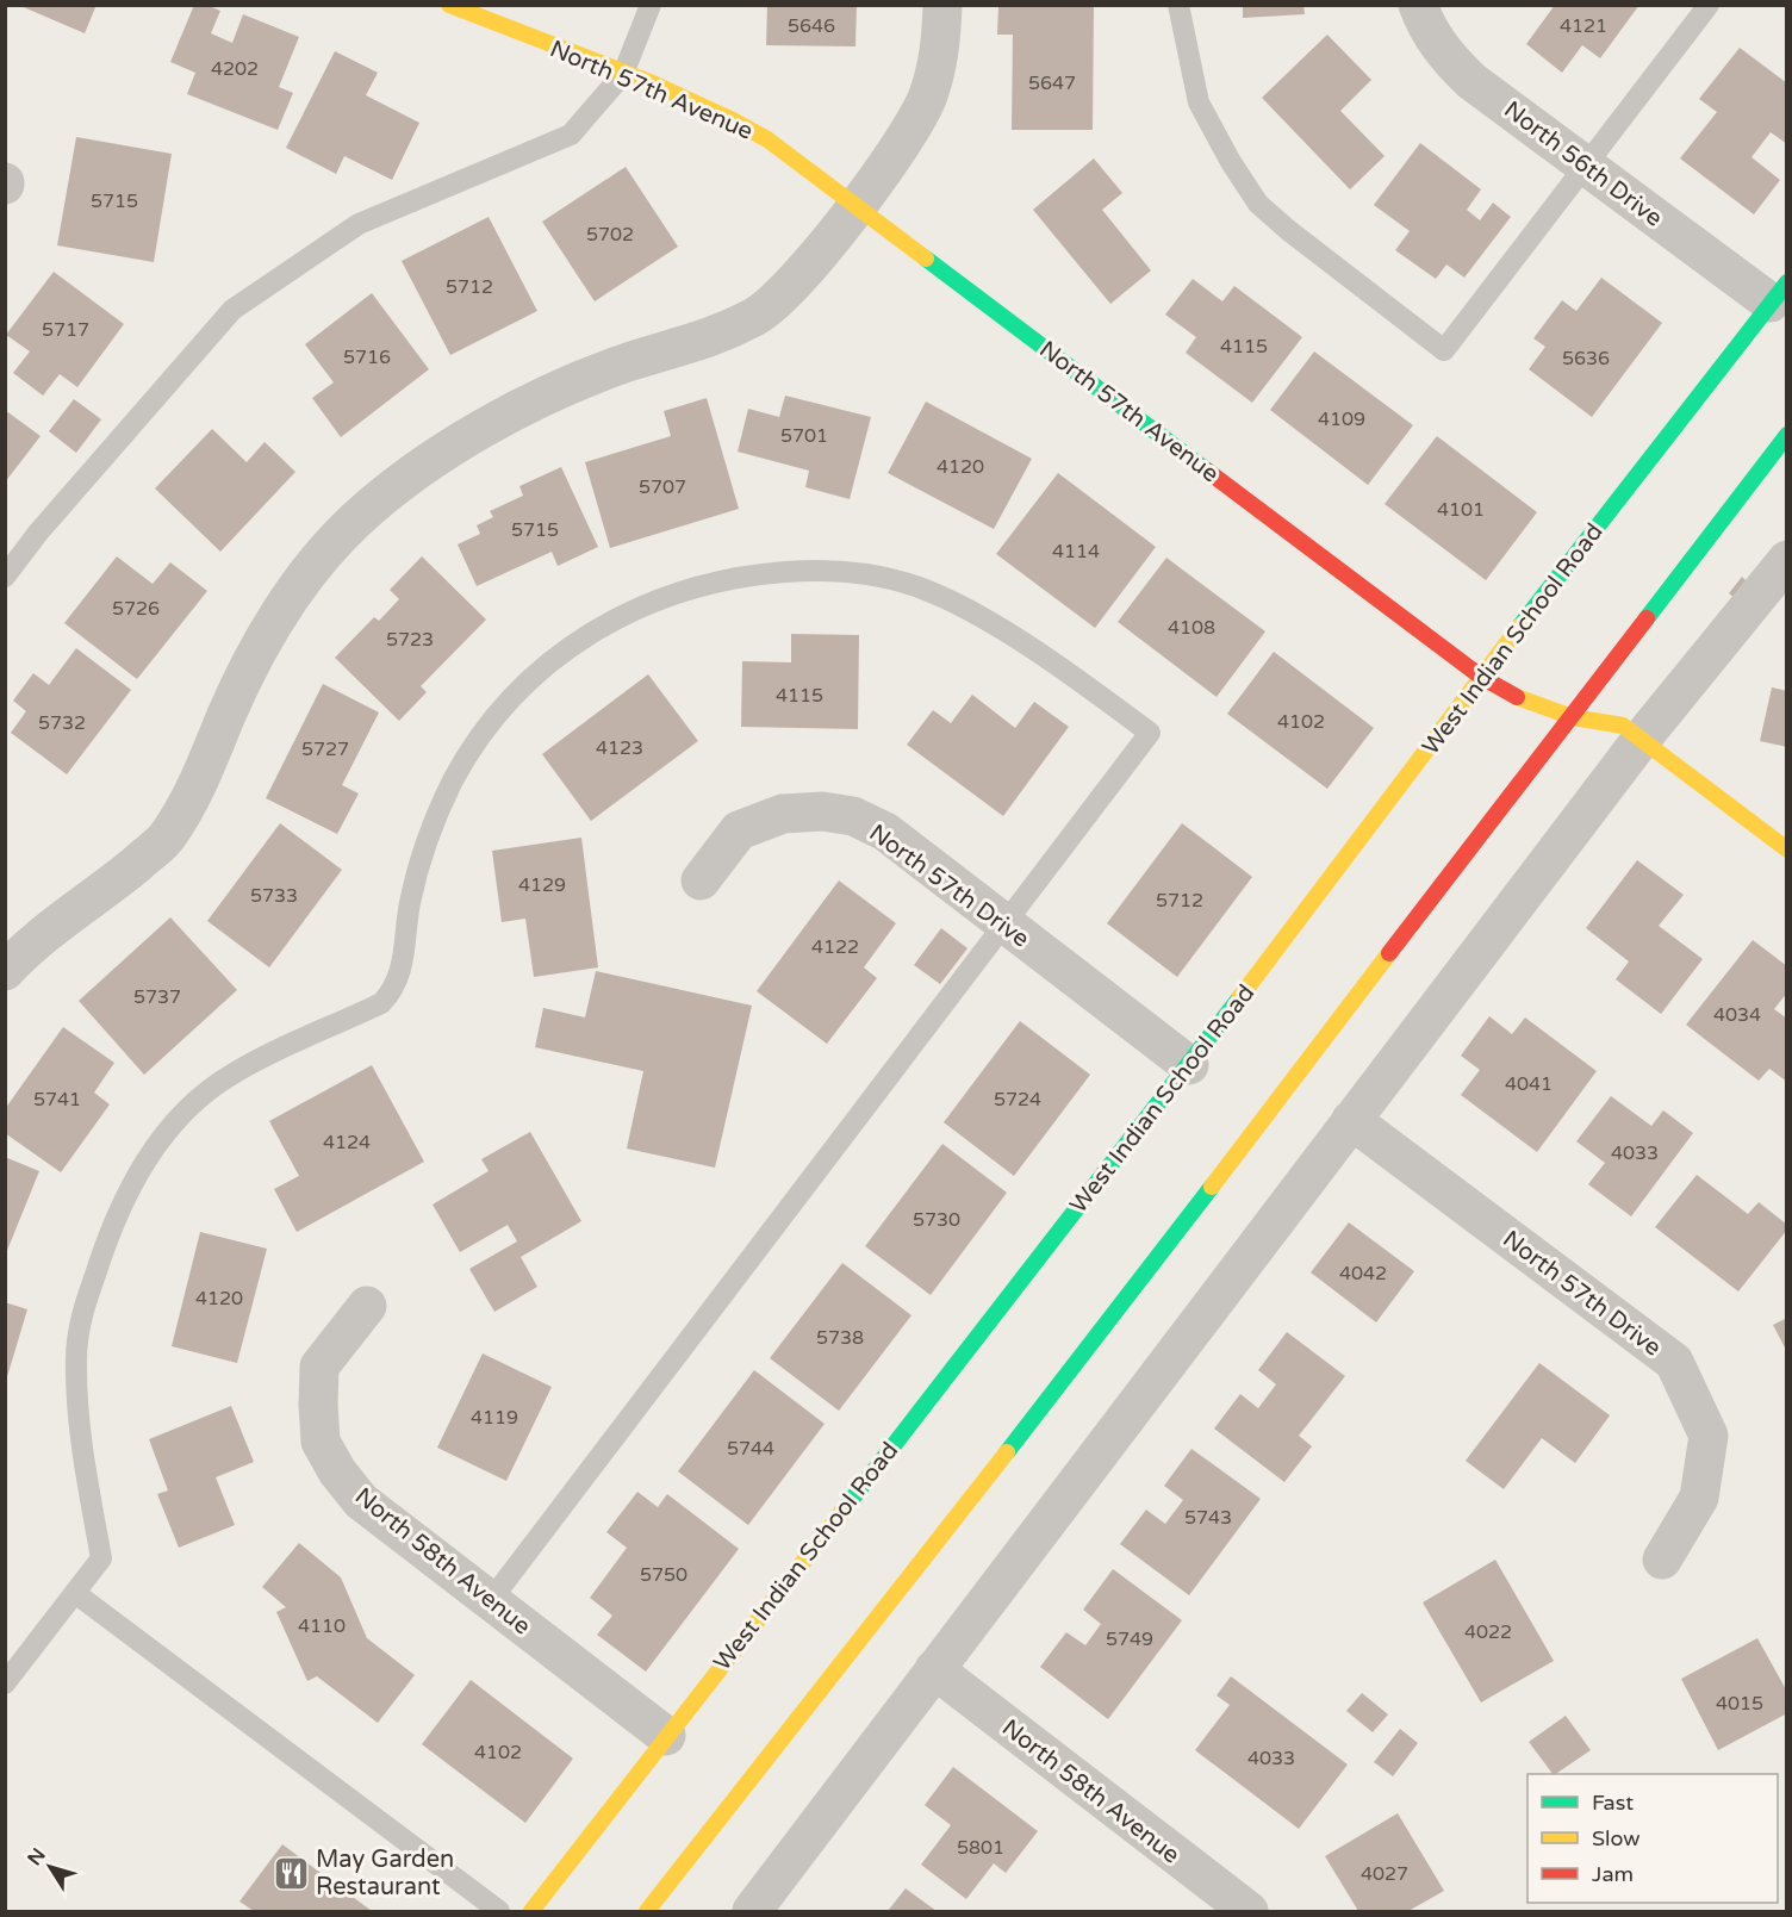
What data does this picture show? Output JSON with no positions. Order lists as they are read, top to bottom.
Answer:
{
  "streets": {
    "street": [
      "North 57th Avenue",
      "North 56th Drive",
      "West Indian School Road",
      "North 57th Drive",
      "North 58th Avenue"
    ]
  },
  "crossings": [
    ["North 57th Avenue", "West Indian School Road"],
    ["North 56th Drive", "West Indian School Road"],
    ["West Indian School Road", "North 57th Drive"],
    ["West Indian School Road", "North 58th Avenue"]
  ],
  "places": {
    "restaurant": ["May Garden Restaurant"]
  },
  "house_numbers": [
    "5646",
    "4121",
    "4202",
    "5647",
    "5715",
    "5702",
    "5712",
    "5717",
    "4115",
    "5716",
    "5636",
    "4109",
    "5701",
    "4120",
    "5707",
    "4101",
    "5715",
    "4114",
    "5726",
    "4108",
    "5723",
    "4115",
    "4102",
    "5732",
    "4123",
    "5727",
    "4129",
    "5733",
    "5712",
    "4122",
    "5737",
    "4034",
    "4041",
    "5741",
    "5724",
    "4124",
    "4033",
    "5730",
    "4042",
    "4120",
    "5738",
    "4119",
    "5744",
    "5743",
    "5750",
    "4110",
    "4022",
    "5749",
    "4015",
    "4102",
    "4033",
    "5801",
    "4027"
  ],
  "legend": ["Fast", "Slow", "Jam"],
  "north": "top left"
}
